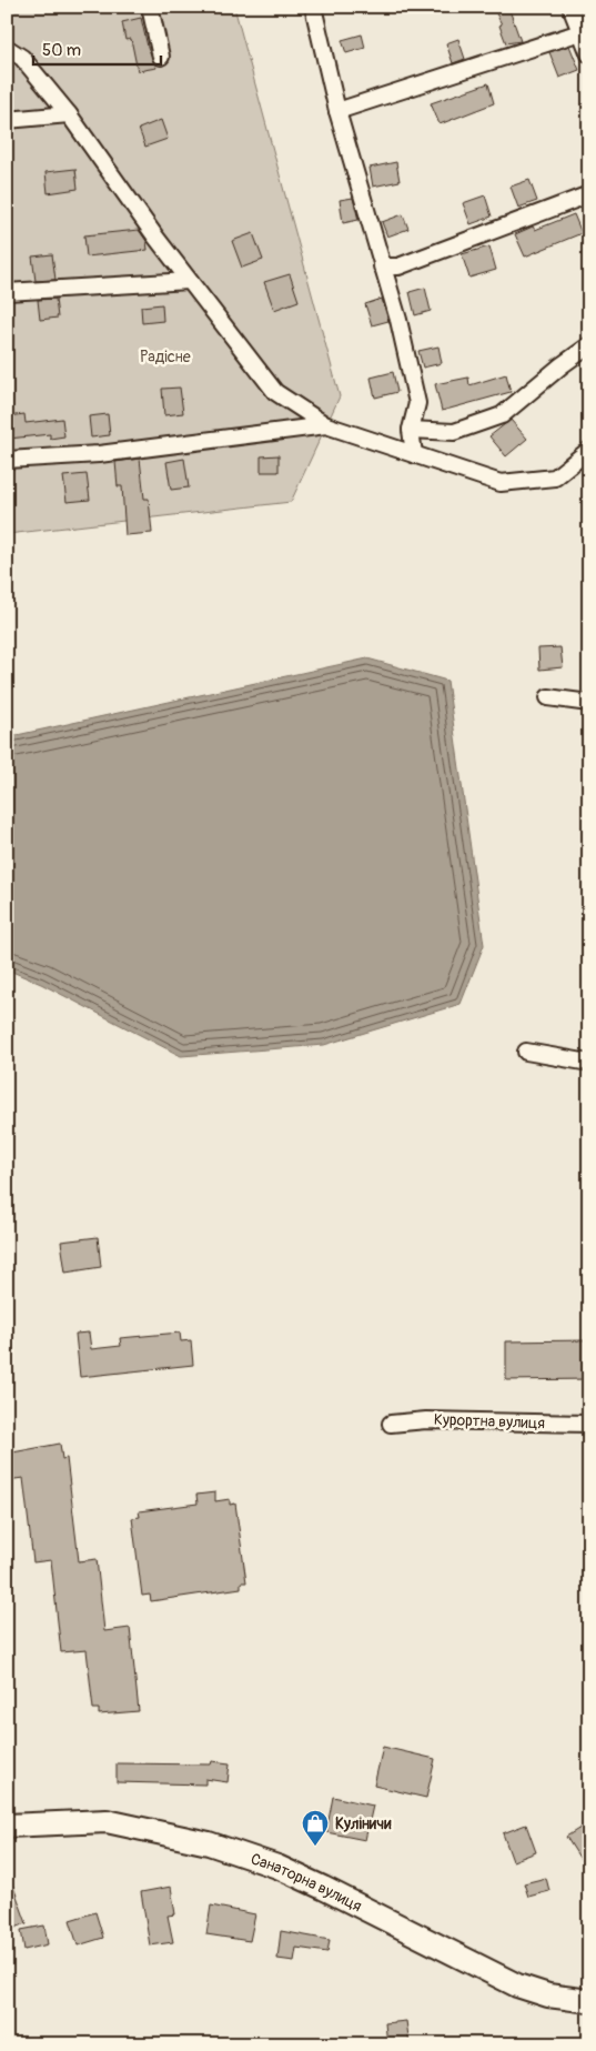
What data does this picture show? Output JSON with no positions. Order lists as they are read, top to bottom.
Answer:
{
  "streets": {
    "street": ["Курортна вулиця", "Санаторна вулиця"]
  },
  "parks": ["Радісне"],
  "places": {
    "shop": ["Куліничи"]
  },
  "scale_bar": "50 m"
}
